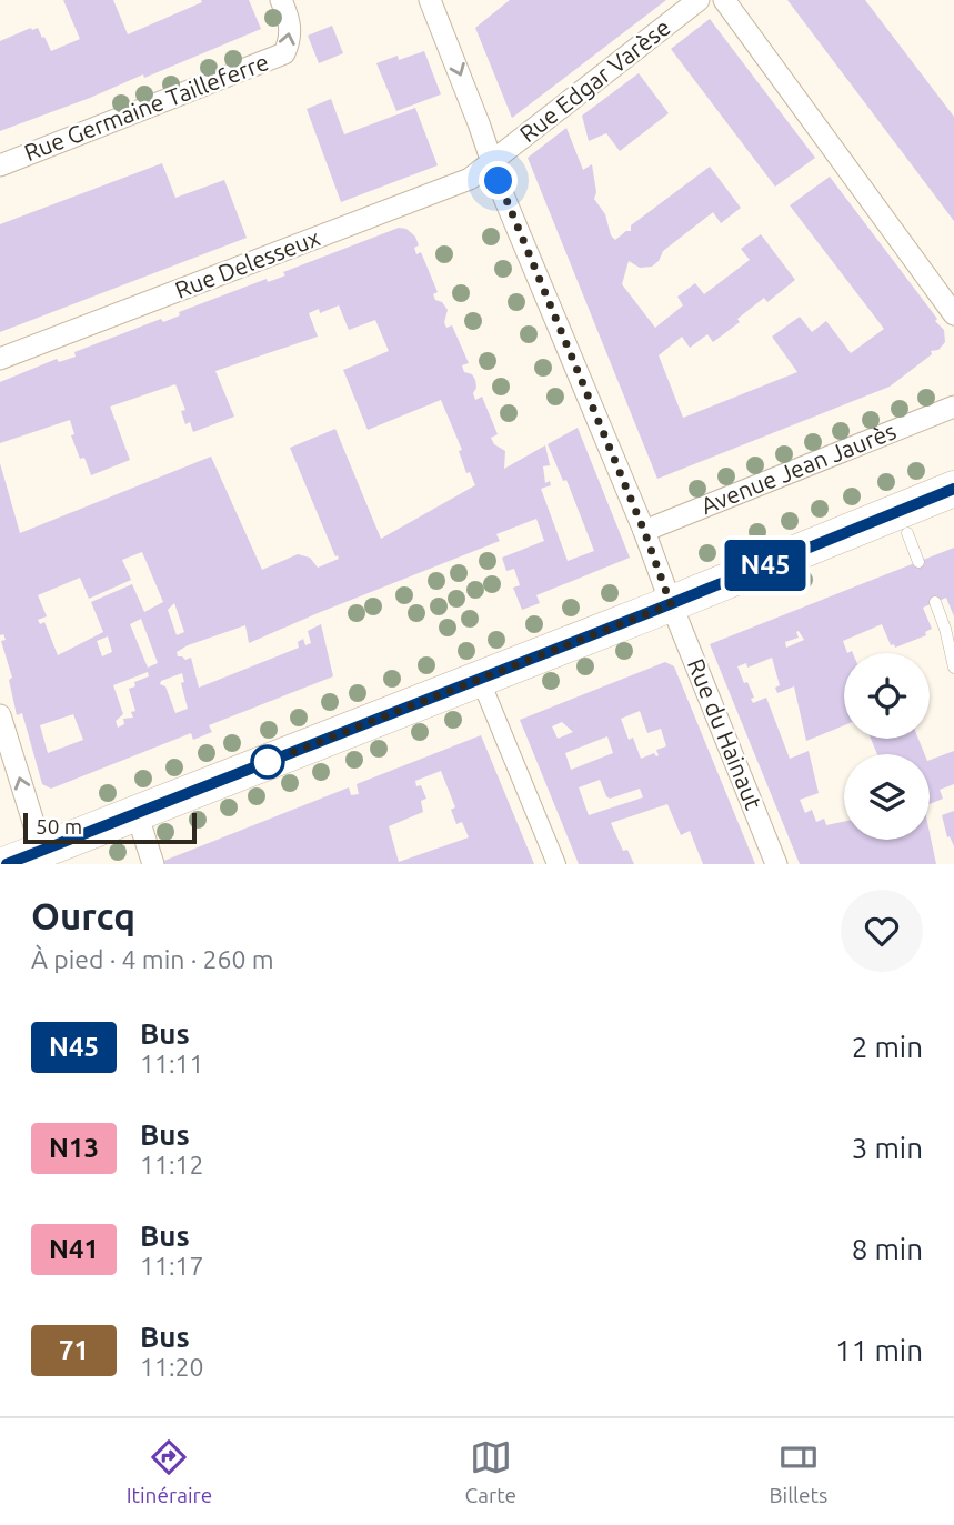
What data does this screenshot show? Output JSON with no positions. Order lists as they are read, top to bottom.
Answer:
{
  "streets": {
    "street": [
      "Rue Edgar Varèse",
      "Rue Germaine Tailleferre",
      "Rue Delesseux",
      "Avenue Jean Jaurès",
      "Rue du Hainaut"
    ]
  },
  "crossings": [
    ["Rue Edgar Varèse", "Rue Delesseux"],
    ["Rue Edgar Varèse", "Rue du Hainaut"],
    ["Rue Delesseux", "Rue du Hainaut"],
    ["Avenue Jean Jaurès", "Rue du Hainaut"]
  ],
  "one_way": ["Rue Germaine Tailleferre"],
  "lines": ["bus line N45"],
  "scale_bar": "50 m",
  "page": {
    "on_map": "N45",
    "scale": "50 m",
    "heading": ["Ourcq", "À pied · 4 min · 260 m"],
    "list": [
      {
        "mark": "N45",
        "name": "Bus",
        "note": "11:11",
        "value": "2 min"
      },
      {
        "mark": "N13",
        "name": "Bus",
        "note": "11:12",
        "value": "3 min"
      },
      {
        "mark": "N41",
        "name": "Bus",
        "note": "11:17",
        "value": "8 min"
      },
      {
        "mark": "71",
        "name": "Bus",
        "note": "11:20",
        "value": "11 min"
      }
    ],
    "tabs": ["Itinéraire", "Carte", "Billets"]
  }
}
